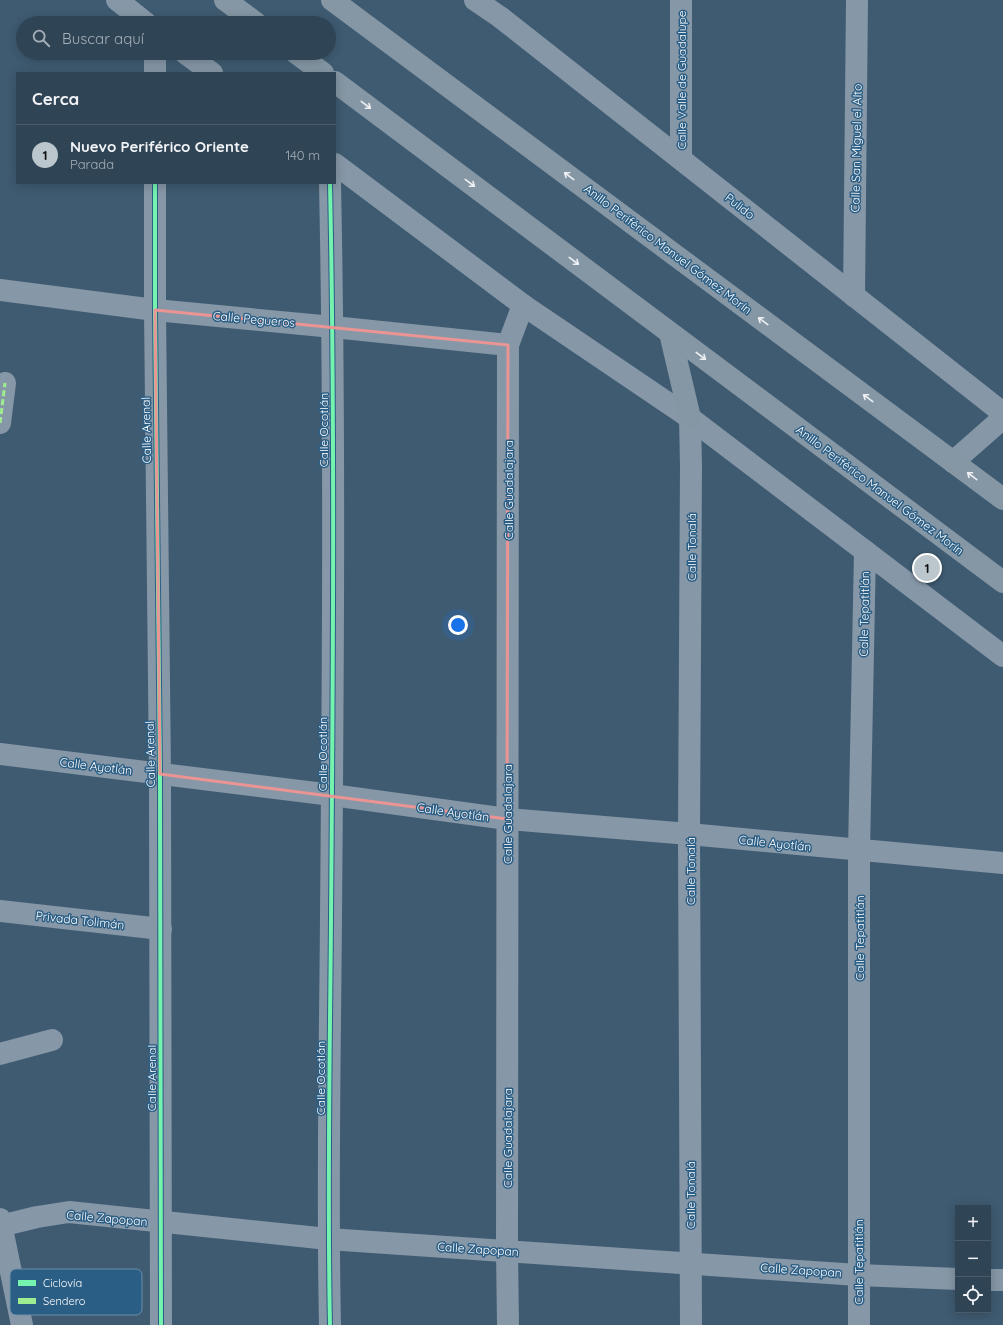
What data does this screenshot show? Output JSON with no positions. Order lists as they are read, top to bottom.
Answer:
{
  "streets": {
    "highway": ["Anillo Periférico Manuel Gómez Morín"],
    "street": [
      "Calle Valle de Guadalupe",
      "Calle San Miguel el Alto",
      "Pulido",
      "Calle Pegueros",
      "Calle Arenal",
      "Calle Ocotlán",
      "Calle Guadalajara",
      "Calle Tonalá",
      "Calle Tepatitlán",
      "Calle Ayotlán",
      "Privada Tolimán",
      "Calle Zapopan"
    ]
  },
  "crossings": [
    ["Calle Valle de Guadalupe", "Pulido"],
    ["Calle San Miguel el Alto", "Pulido"],
    ["Calle Pegueros", "Calle Arenal"],
    ["Calle Pegueros", "Calle Ocotlán"],
    ["Calle Pegueros", "Calle Guadalajara"],
    ["Calle Arenal", "Calle Ayotlán"],
    ["Calle Arenal", "Privada Tolimán"],
    ["Calle Arenal", "Calle Zapopan"],
    ["Calle Ocotlán", "Calle Ayotlán"],
    ["Calle Ocotlán", "Calle Zapopan"],
    ["Calle Guadalajara", "Calle Ayotlán"],
    ["Calle Guadalajara", "Calle Zapopan"],
    ["Calle Tonalá", "Calle Ayotlán"],
    ["Calle Tonalá", "Calle Zapopan"],
    ["Calle Tepatitlán", "Calle Ayotlán"],
    ["Calle Tepatitlán", "Calle Zapopan"]
  ],
  "legend": ["Ciclovía", "Sendero"],
  "page": {
    "search": "Buscar aquí",
    "heading": "Cerca",
    "list": [
      {
        "mark": "1",
        "name": "Nuevo Periférico Oriente",
        "note": "Parada",
        "value": "140 m"
      }
    ],
    "pins": "1",
    "map_buttons": ["+", "−"]
  }
}
